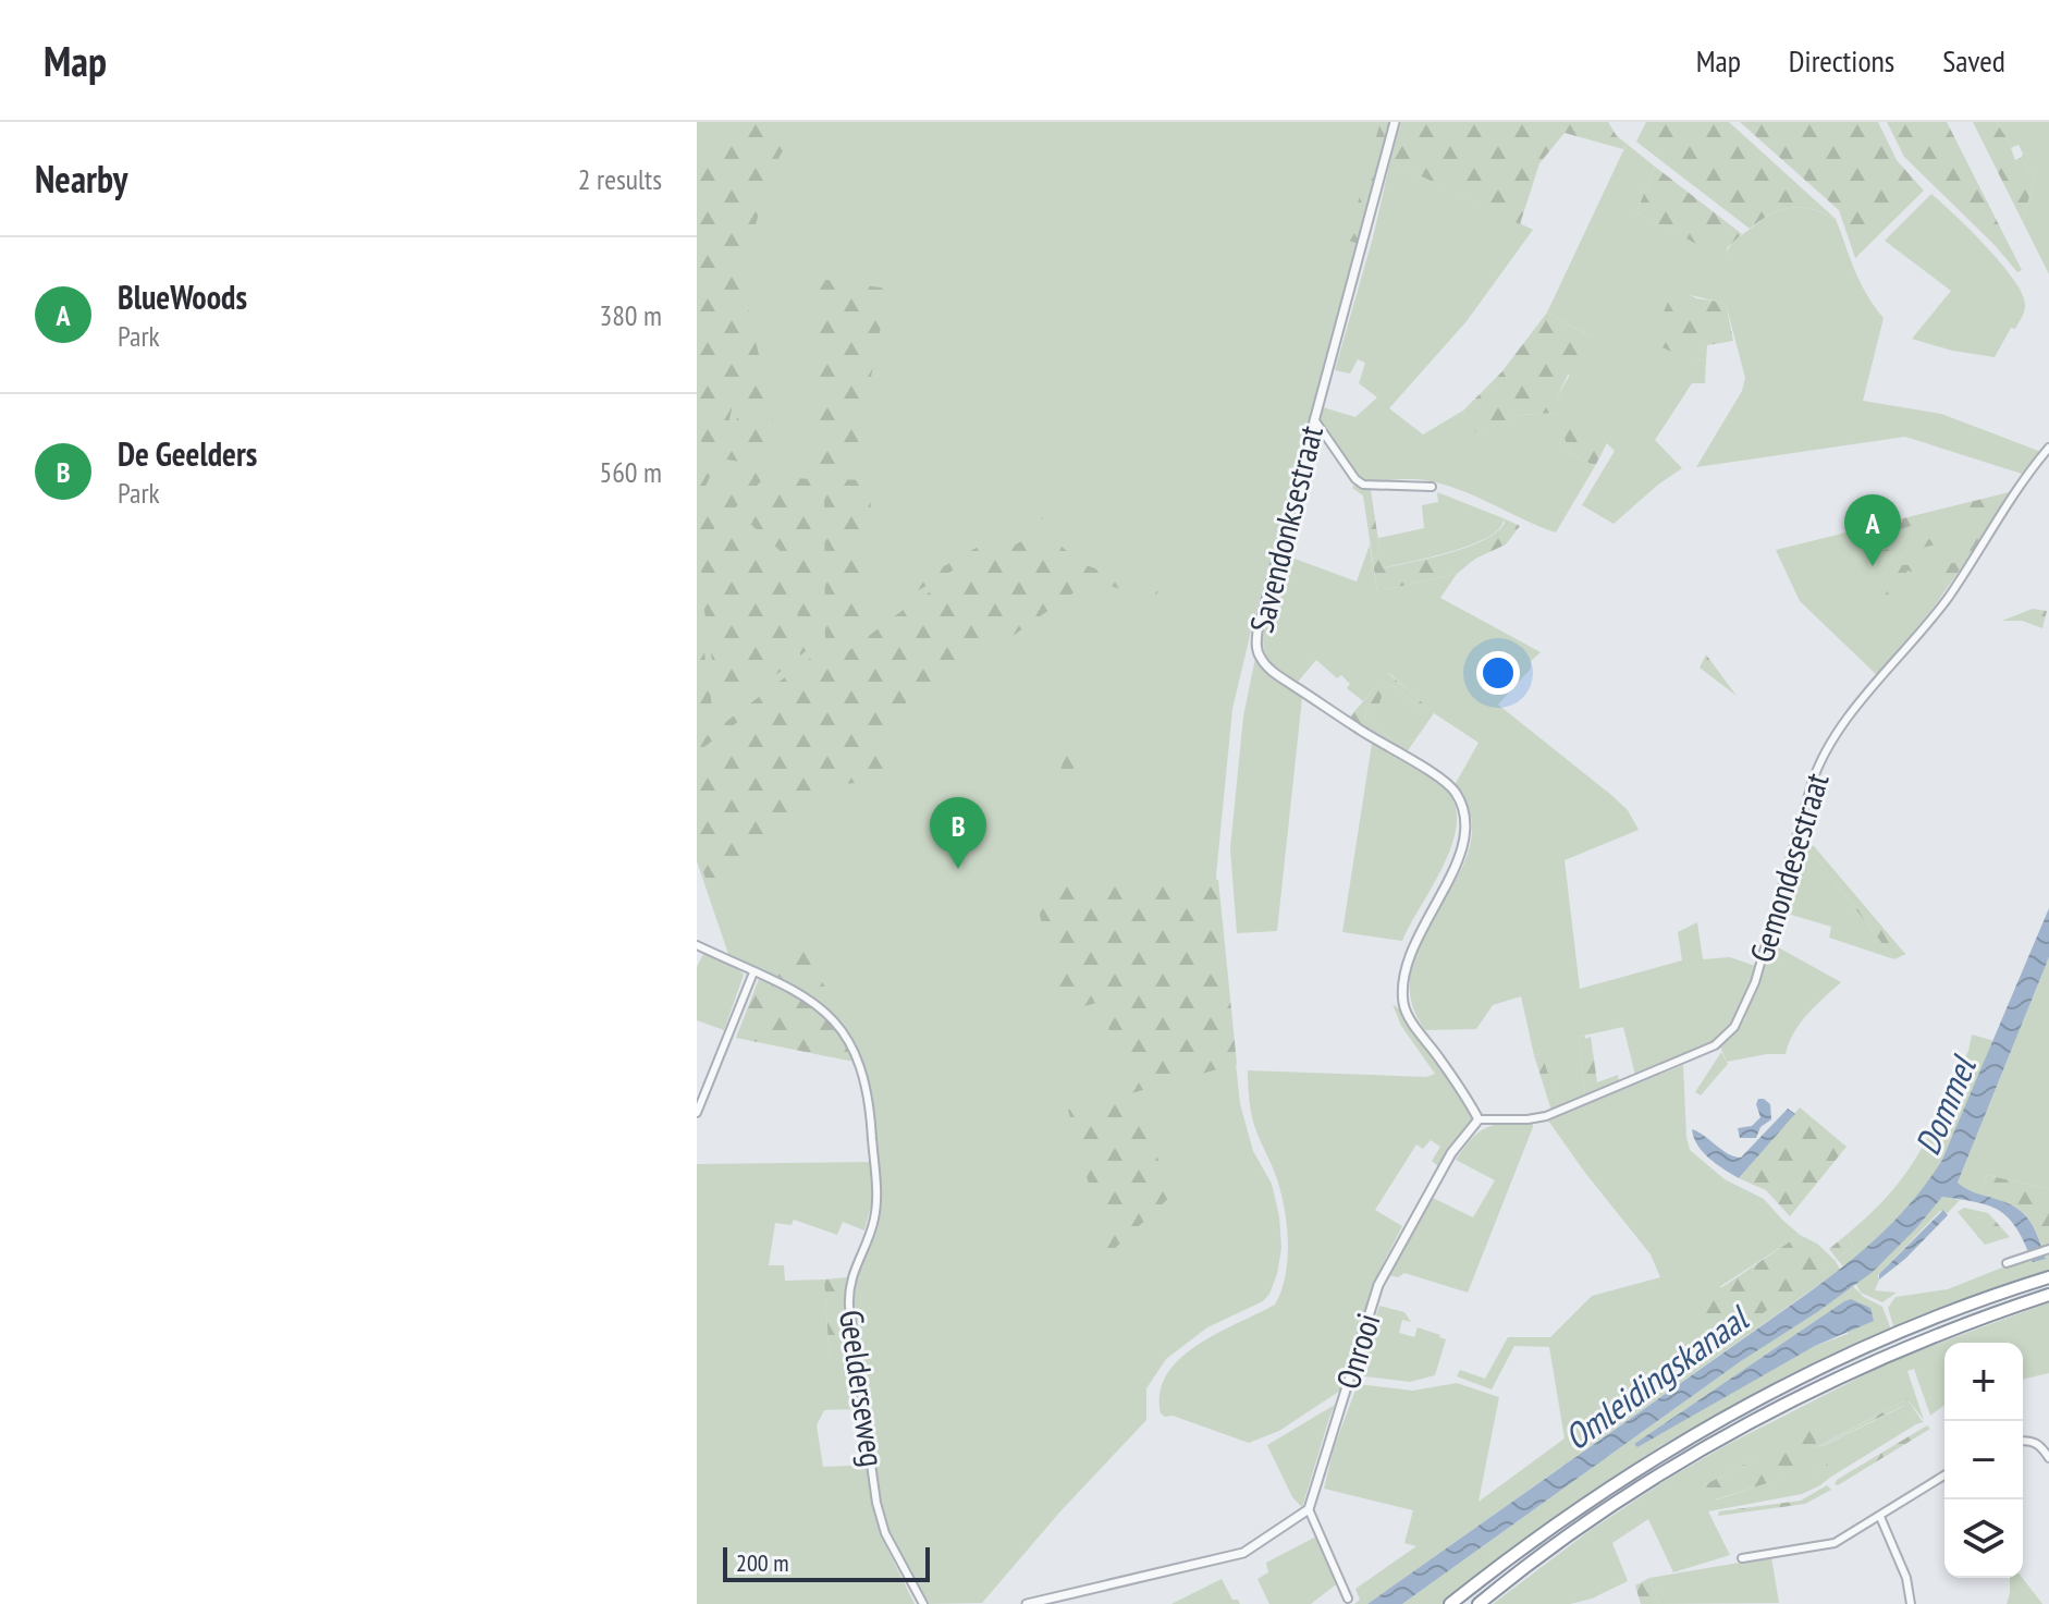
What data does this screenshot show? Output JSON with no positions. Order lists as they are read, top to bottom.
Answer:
{
  "streets": {
    "street": [
      "Savendonksestraat",
      "Gemondesestraat",
      "Onrooi",
      "Geelderseweg"
    ]
  },
  "crossings": [
    ["Savendonksestraat", "Gemondesestraat"],
    ["Savendonksestraat", "Onrooi"],
    ["Gemondesestraat", "Onrooi"]
  ],
  "water": ["Dommel", "Omleidingskanaal"],
  "scale_bar": "200 m",
  "page": {
    "header": "Map",
    "nav": ["Map", "Directions", "Saved"],
    "heading": ["Nearby", "2 results"],
    "list": [
      {
        "mark": "A",
        "name": "BlueWoods",
        "note": "Park",
        "value": "380 m"
      },
      {
        "mark": "B",
        "name": "De Geelders",
        "note": "Park",
        "value": "560 m"
      }
    ],
    "pins": ["A", "B"],
    "map_buttons": ["+", "−"],
    "scale": "200 m"
  }
}
